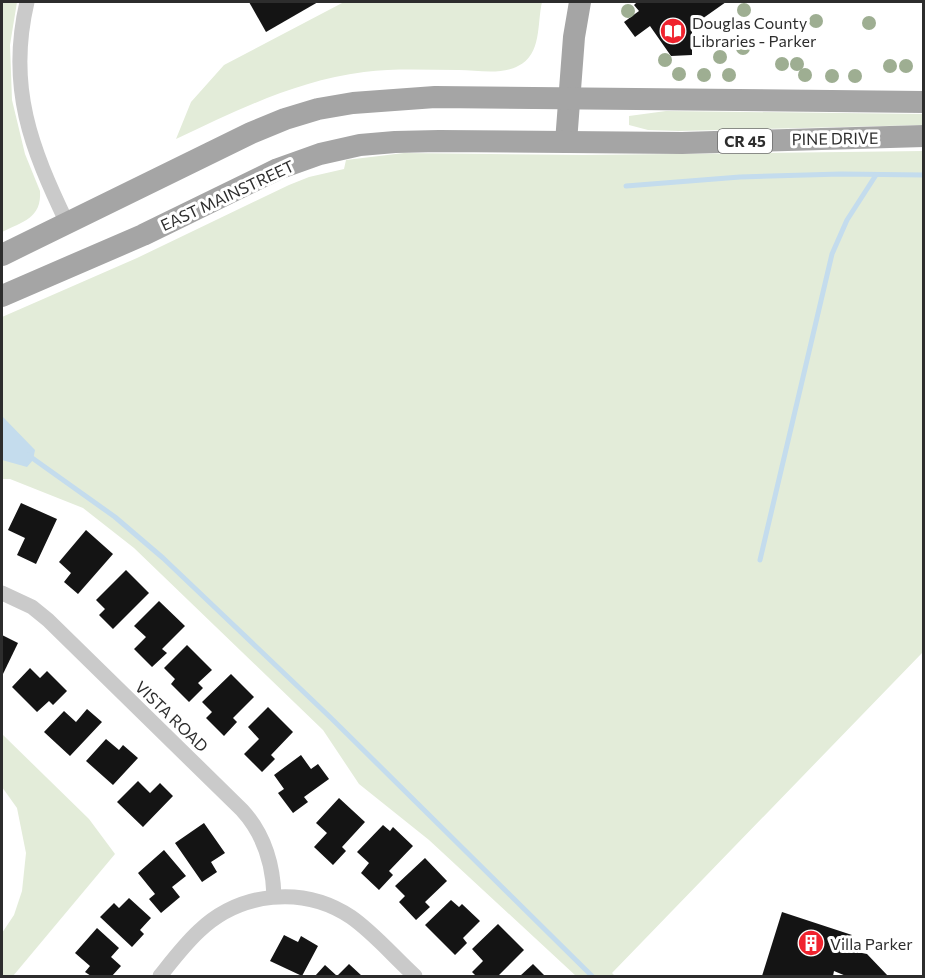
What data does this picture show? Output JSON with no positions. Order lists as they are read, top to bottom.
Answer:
{
  "streets": {
    "main road": ["PINE DRIVE", "CR 45", "EAST MAINSTREET"],
    "street": ["VISTA ROAD"]
  },
  "crossings": [
    ["PINE DRIVE", "EAST MAINSTREET"]
  ],
  "places": {
    "library": ["Douglas County Libraries - Parker"],
    "building": ["Villa Parker"]
  }
}
